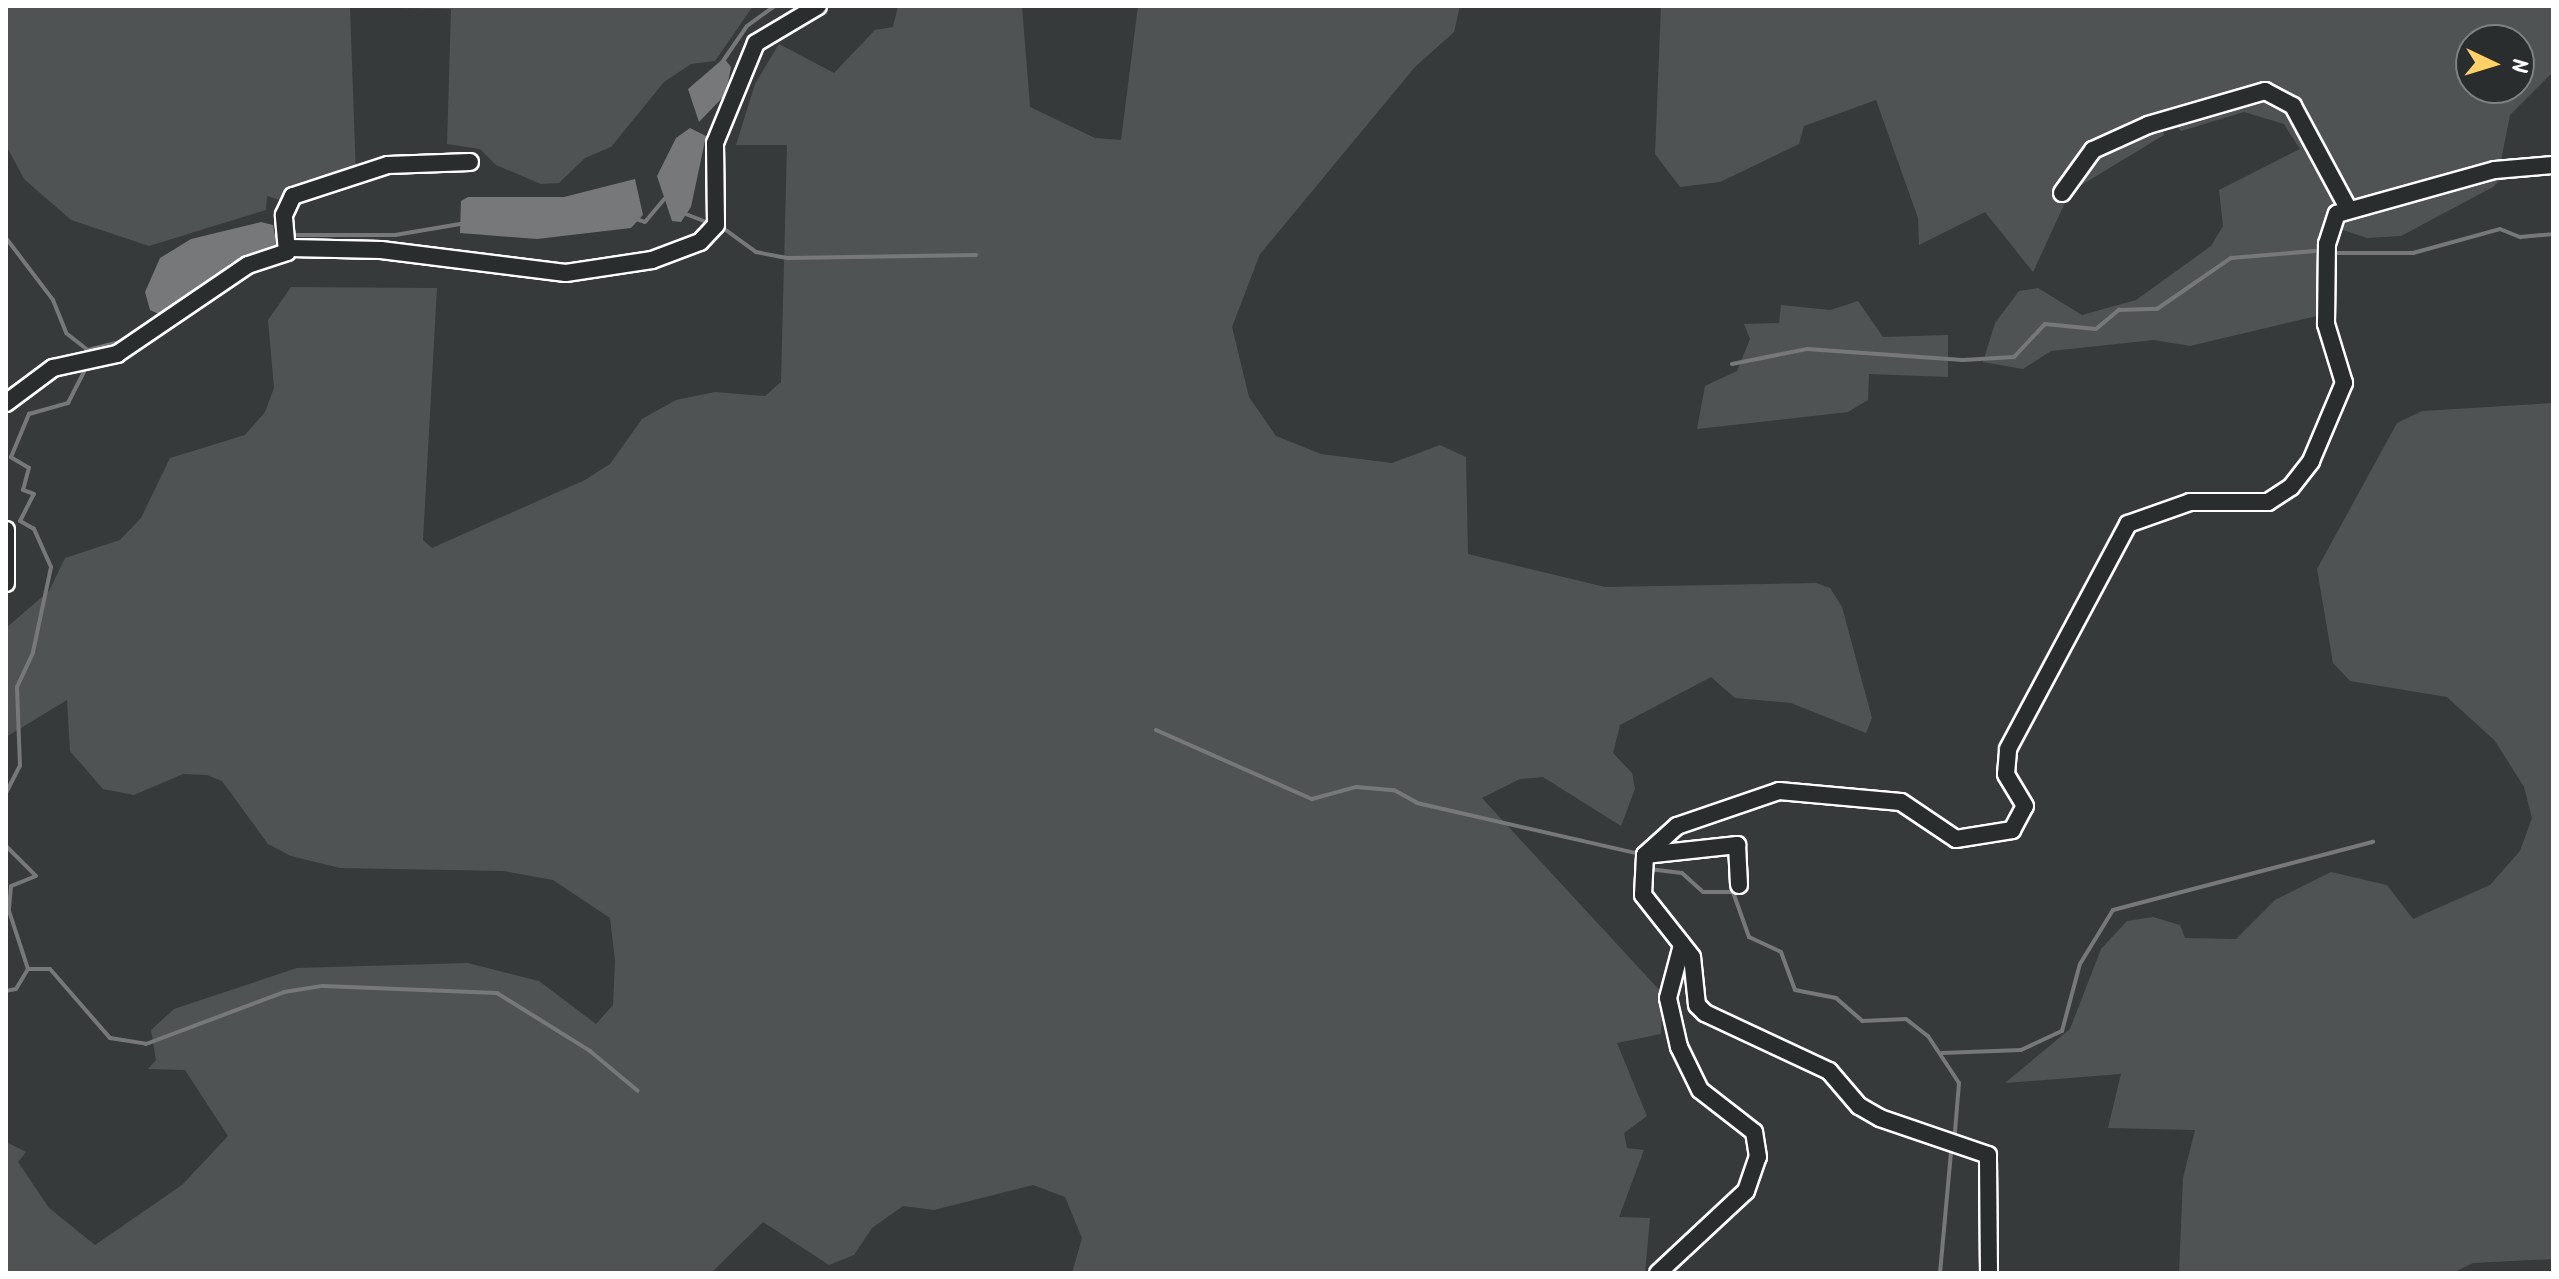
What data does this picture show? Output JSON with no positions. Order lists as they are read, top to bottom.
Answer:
{
  "north": "right"
}
